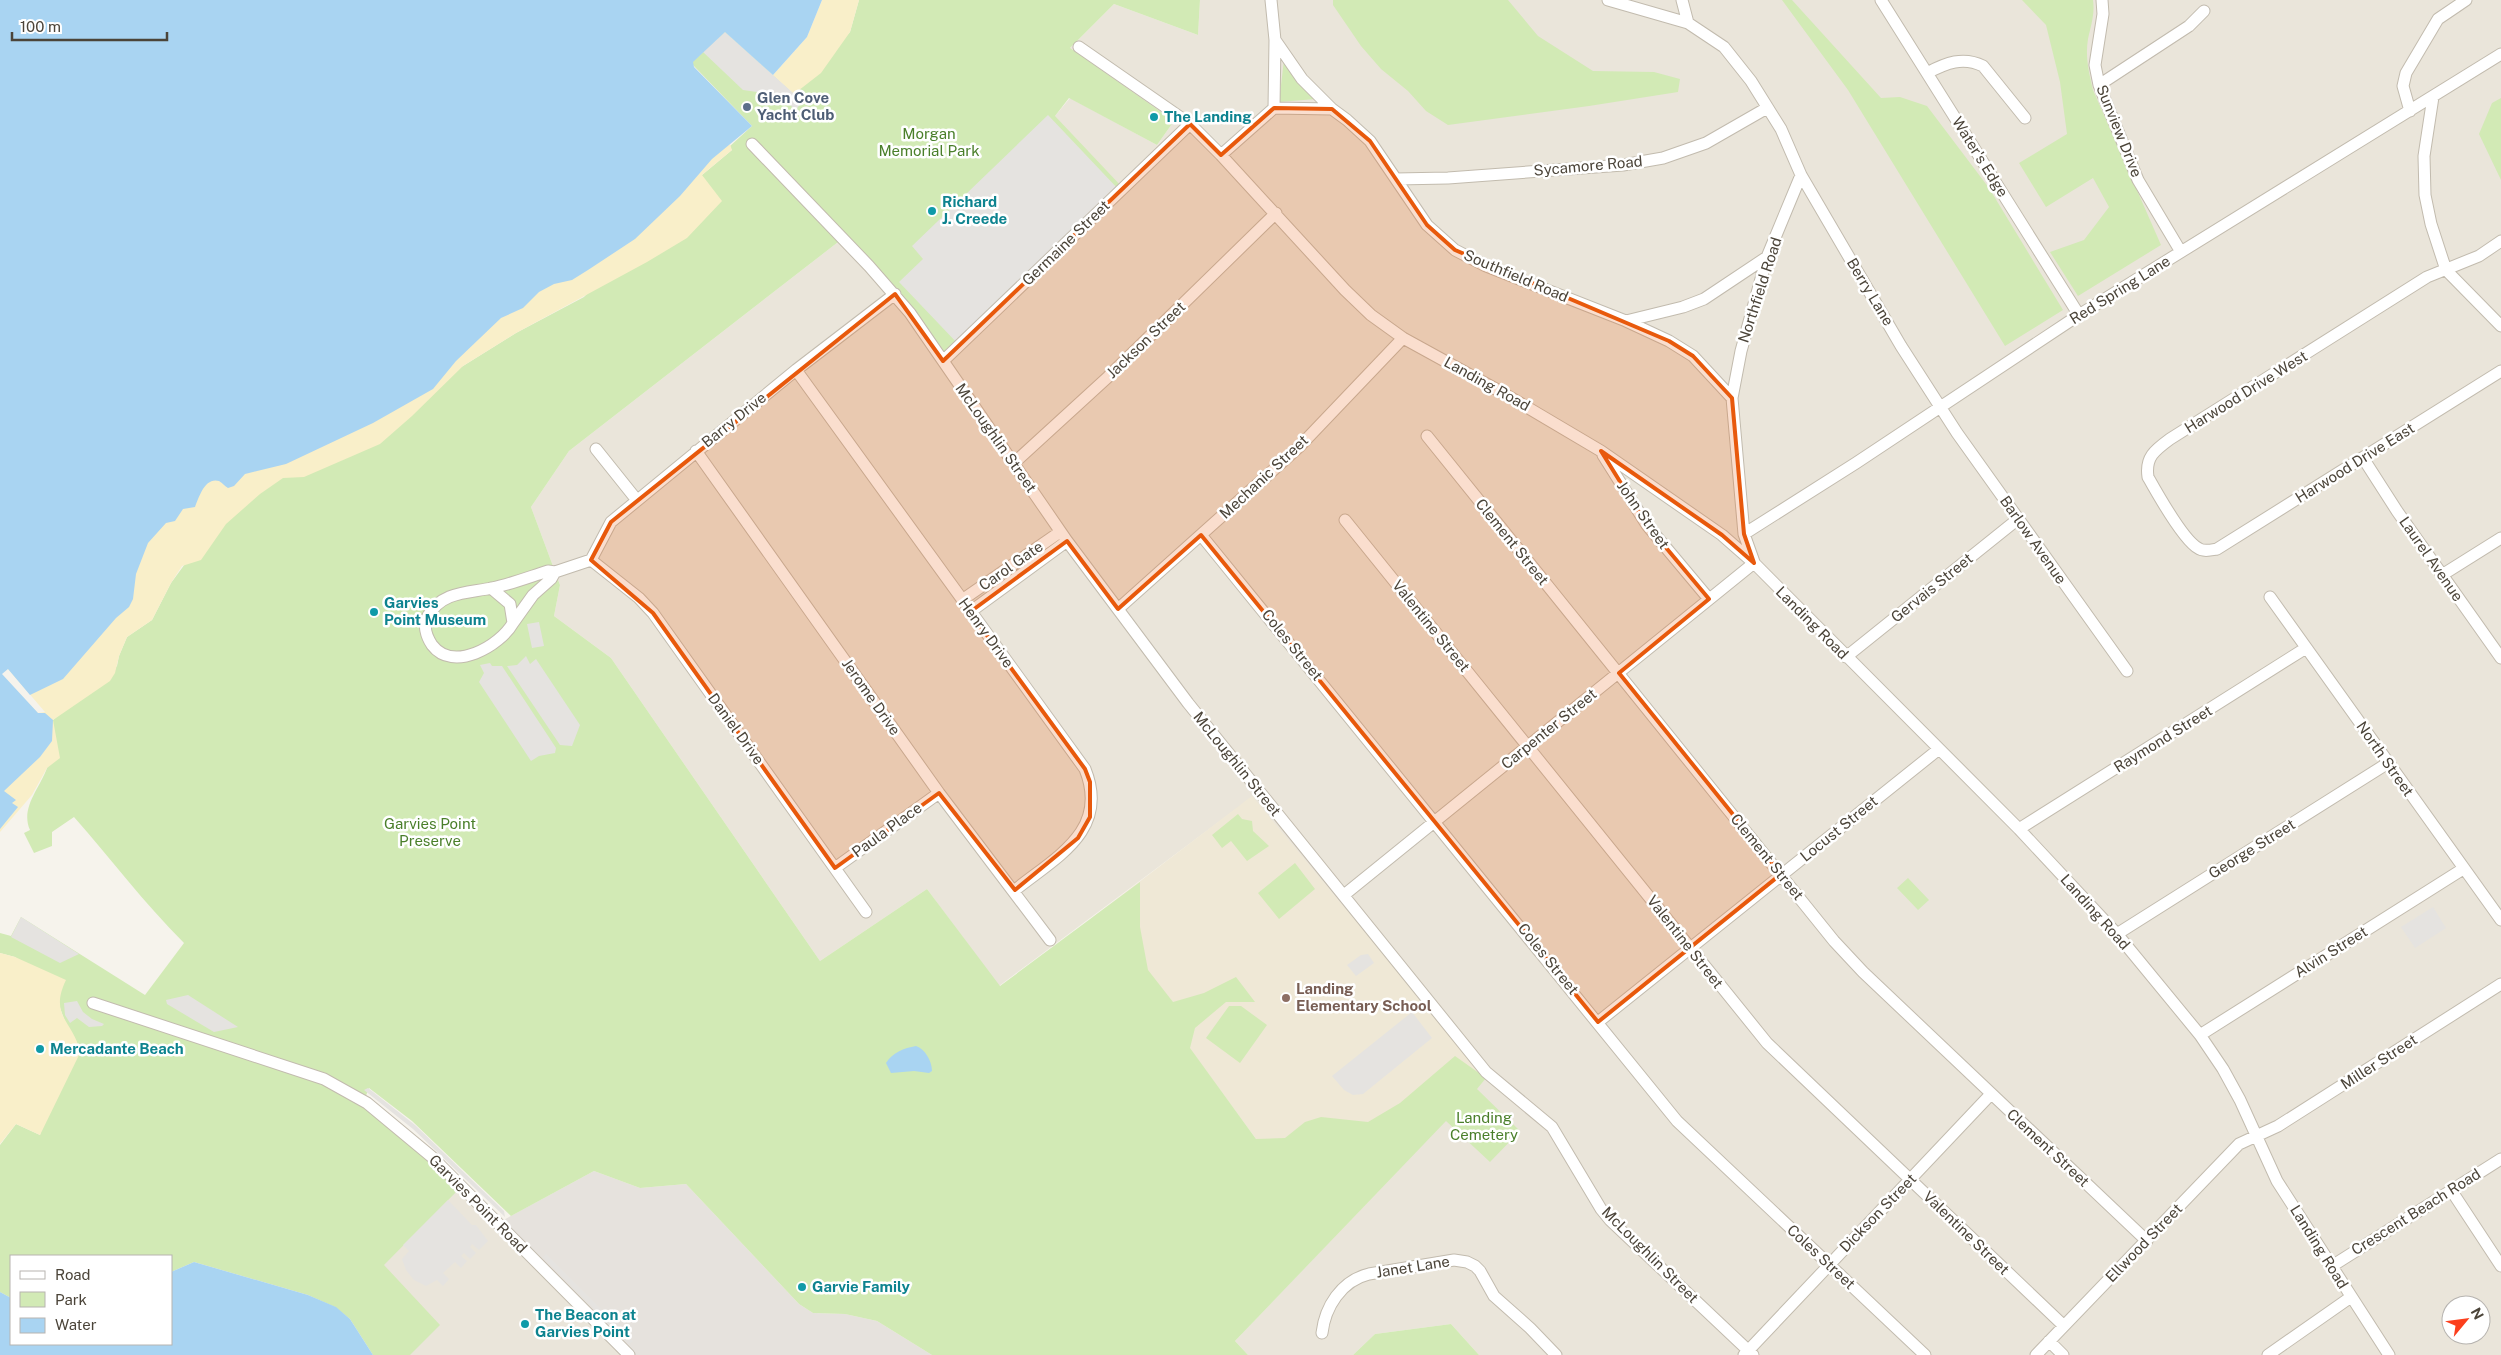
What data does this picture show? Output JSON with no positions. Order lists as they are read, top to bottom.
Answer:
{
  "streets": {
    "street": [
      "Sunview Drive",
      "Water's Edge",
      "Sycamore Road",
      "Germaine Street",
      "Southfield Road",
      "Northfield Road",
      "Red Spring Lane",
      "Berry Lane",
      "Jackson Street",
      "Landing Road",
      "Harwood Drive West",
      "Barry Drive",
      "McLoughlin Street",
      "Harwood Drive East",
      "Mechanic Street",
      "John Street",
      "Barlow Avenue",
      "Clement Street",
      "Laurel Avenue",
      "Carol Gate",
      "Gervais Street",
      "Valentine Street",
      "Henry Drive",
      "Coles Street",
      "Jerome Drive",
      "Daniel Drive",
      "Carpenter Street",
      "Raymond Street",
      "North Street",
      "Locust Street",
      "Paula Place",
      "George Street",
      "Alvin Street",
      "Miller Street",
      "Garvies Point Road",
      "Crescent Beach Road",
      "Dickson Street",
      "Ellwood Street",
      "Janet Lane"
    ]
  },
  "crossings": [
    ["Sunview Drive", "Red Spring Lane"],
    ["Water's Edge", "Red Spring Lane"],
    ["Sycamore Road", "Southfield Road"],
    ["Germaine Street", "Landing Road"],
    ["Germaine Street", "McLoughlin Street"],
    ["Southfield Road", "Northfield Road"],
    ["Northfield Road", "Red Spring Lane"],
    ["Northfield Road", "Berry Lane"],
    ["Northfield Road", "Landing Road"],
    ["Northfield Road", "Carpenter Street"],
    ["Red Spring Lane", "Berry Lane"],
    ["Red Spring Lane", "Barlow Avenue"],
    ["Berry Lane", "Barlow Avenue"],
    ["Jackson Street", "Landing Road"],
    ["Jackson Street", "McLoughlin Street"],
    ["Landing Road", "Mechanic Street"],
    ["Landing Road", "John Street"],
    ["Landing Road", "Gervais Street"],
    ["Landing Road", "Carpenter Street"],
    ["Landing Road", "Raymond Street"],
    ["Landing Road", "Locust Street"],
    ["Landing Road", "George Street"],
    ["Landing Road", "Alvin Street"],
    ["Landing Road", "Miller Street"],
    ["Landing Road", "Crescent Beach Road"],
    ["Landing Road", "Ellwood Street"],
    ["Harwood Drive West", "Harwood Drive East"],
    ["Barry Drive", "McLoughlin Street"],
    ["Barry Drive", "Henry Drive"],
    ["Barry Drive", "Jerome Drive"],
    ["Barry Drive", "Daniel Drive"],
    ["McLoughlin Street", "Mechanic Street"],
    ["McLoughlin Street", "Carol Gate"],
    ["McLoughlin Street", "Carpenter Street"],
    ["McLoughlin Street", "Dickson Street"],
    ["Harwood Drive East", "Laurel Avenue"],
    ["Mechanic Street", "Coles Street"],
    ["John Street", "Carpenter Street"],
    ["Barlow Avenue", "Gervais Street"],
    ["Clement Street", "Carpenter Street"],
    ["Clement Street", "Locust Street"],
    ["Clement Street", "Dickson Street"],
    ["Clement Street", "Ellwood Street"],
    ["Carol Gate", "Henry Drive"],
    ["Valentine Street", "Carpenter Street"],
    ["Valentine Street", "Locust Street"],
    ["Valentine Street", "Dickson Street"],
    ["Valentine Street", "Ellwood Street"],
    ["Henry Drive", "Jerome Drive"],
    ["Coles Street", "Carpenter Street"],
    ["Coles Street", "Locust Street"],
    ["Coles Street", "Dickson Street"],
    ["Jerome Drive", "Paula Place"],
    ["Daniel Drive", "Paula Place"],
    ["Raymond Street", "North Street"],
    ["North Street", "George Street"],
    ["North Street", "Alvin Street"],
    ["Miller Street", "Ellwood Street"]
  ],
  "parks": ["Morgan Memorial Park", "Garvies Point Preserve", "Landing Cemetery"],
  "places": [
    "Glen Cove Yacht Club",
    "The Landing",
    "Richard J. Creede",
    "Garvies Point Museum",
    "Landing Elementary School",
    "Mercadante Beach",
    "Garvie Family",
    "The Beacon at Garvies Point"
  ],
  "legend": ["Road", "Park", "Water"],
  "scale_bar": "100 m",
  "north": "top right"
}
